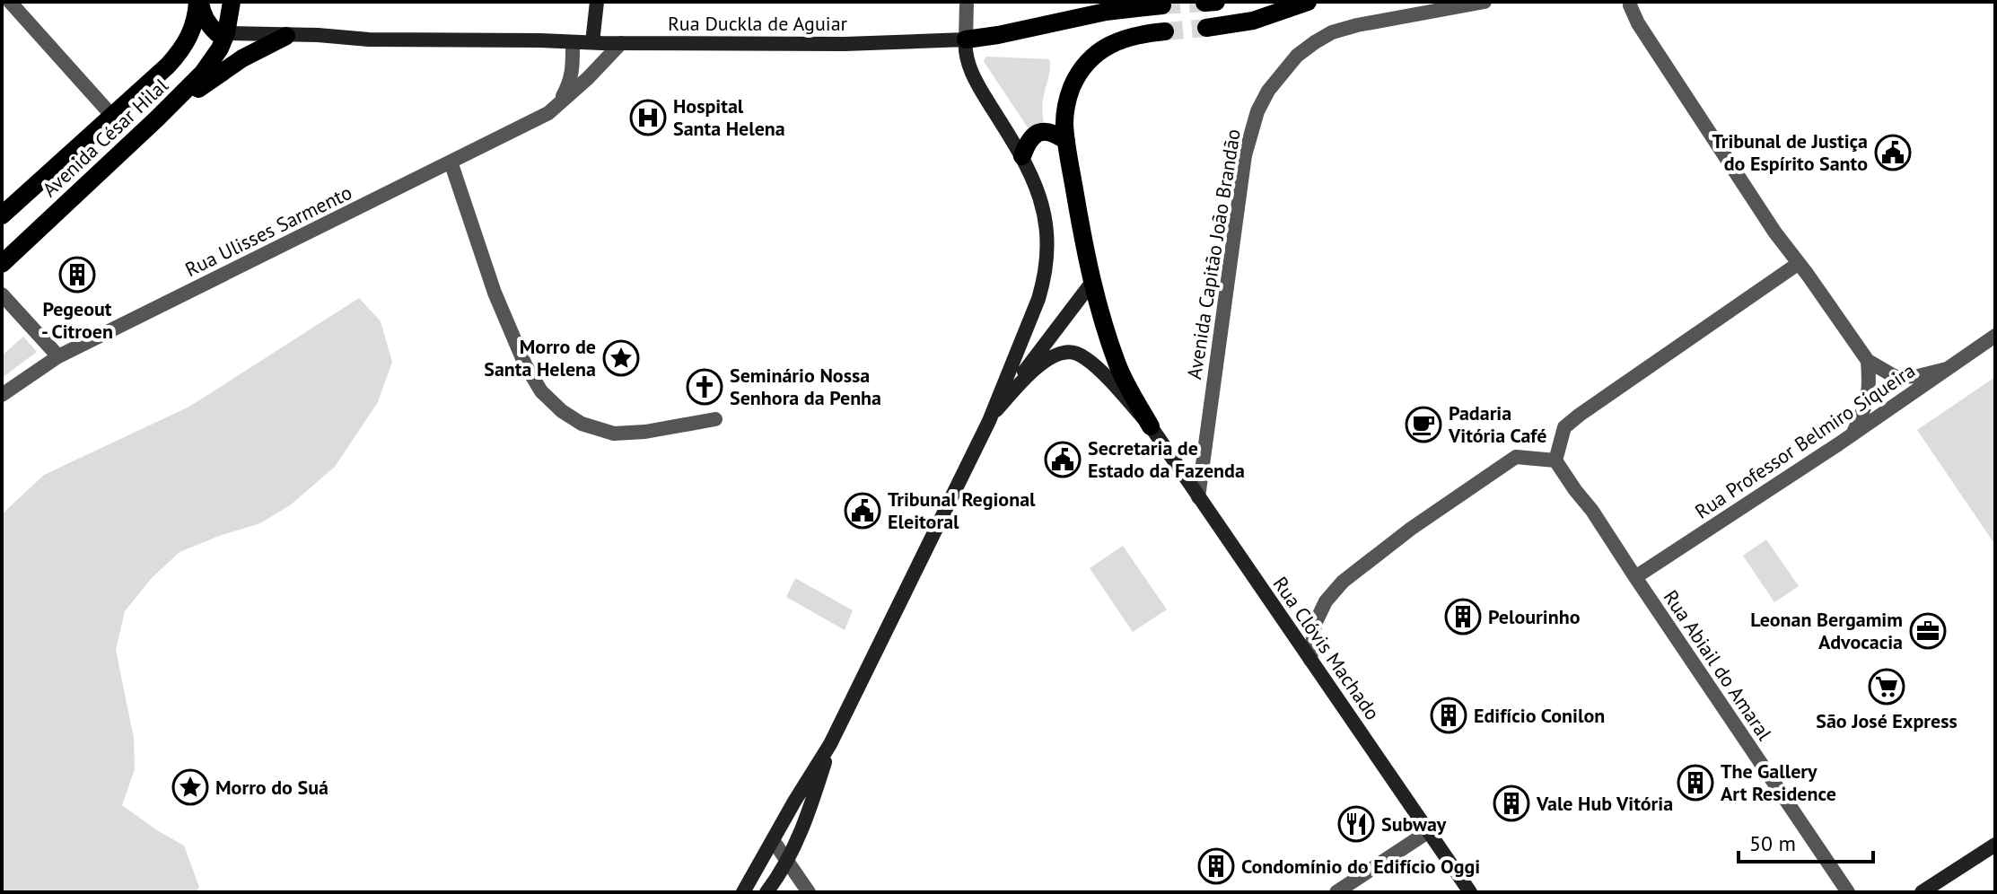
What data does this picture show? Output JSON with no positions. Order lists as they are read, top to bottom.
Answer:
{
  "streets": {
    "main road": ["Rua Duckla de Aguiar", "Avenida César Hilal", "Rua Clóvis Machado"],
    "street": [
      "Rua Ulisses Sarmento",
      "Avenida Capitão João Brandão",
      "Rua Professor Belmiro Siqueira",
      "Rua Abiail do Amaral"
    ]
  },
  "crossings": [
    ["Rua Duckla de Aguiar", "Avenida César Hilal"],
    ["Rua Duckla de Aguiar", "Rua Ulisses Sarmento"],
    ["Avenida Capitão João Brandão", "Rua Clóvis Machado"],
    ["Rua Professor Belmiro Siqueira", "Rua Abiail do Amaral"]
  ],
  "places": {
    "hospital": ["Hospital Santa Helena"],
    "public building": ["Tribunal de Justiça do Espírito Santo", "Secretaria de Estado da Fazenda", "Tribunal Regional Eleitoral"],
    "building": [
      "Pegeout - Citroen",
      "Pelourinho",
      "Edifício Conilon",
      "The Gallery Art Residence",
      "Vale Hub Vitória",
      "Condomínio do Edifício Oggi"
    ],
    "place": ["Morro de Santa Helena", "Morro do Suá"],
    "church": ["Seminário Nossa Senhora da Penha"],
    "cafe": ["Padaria Vitória Café"],
    "office": ["Leonan Bergamim Advocacia"],
    "supermarket": ["São José Express"],
    "restaurant": ["Subway"]
  },
  "scale_bar": "50 m"
}
